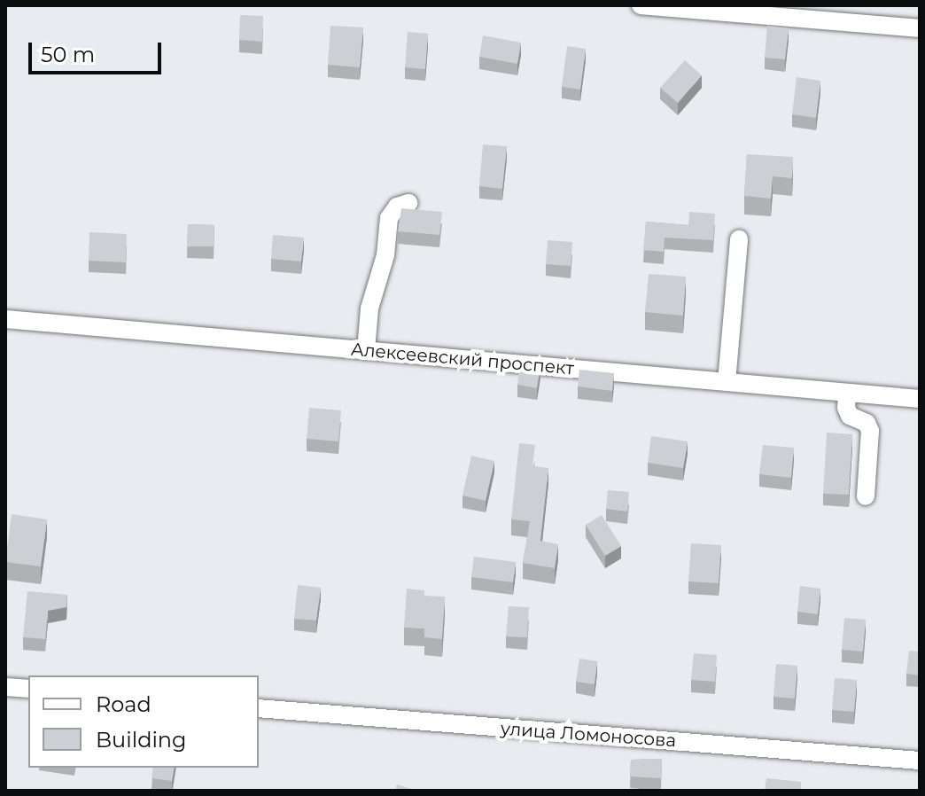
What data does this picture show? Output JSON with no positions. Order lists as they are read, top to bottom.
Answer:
{
  "streets": {
    "street": ["Алексеевский проспект", "улица Ломоносова"]
  },
  "legend": ["Road", "Building"],
  "scale_bar": "50 m"
}
